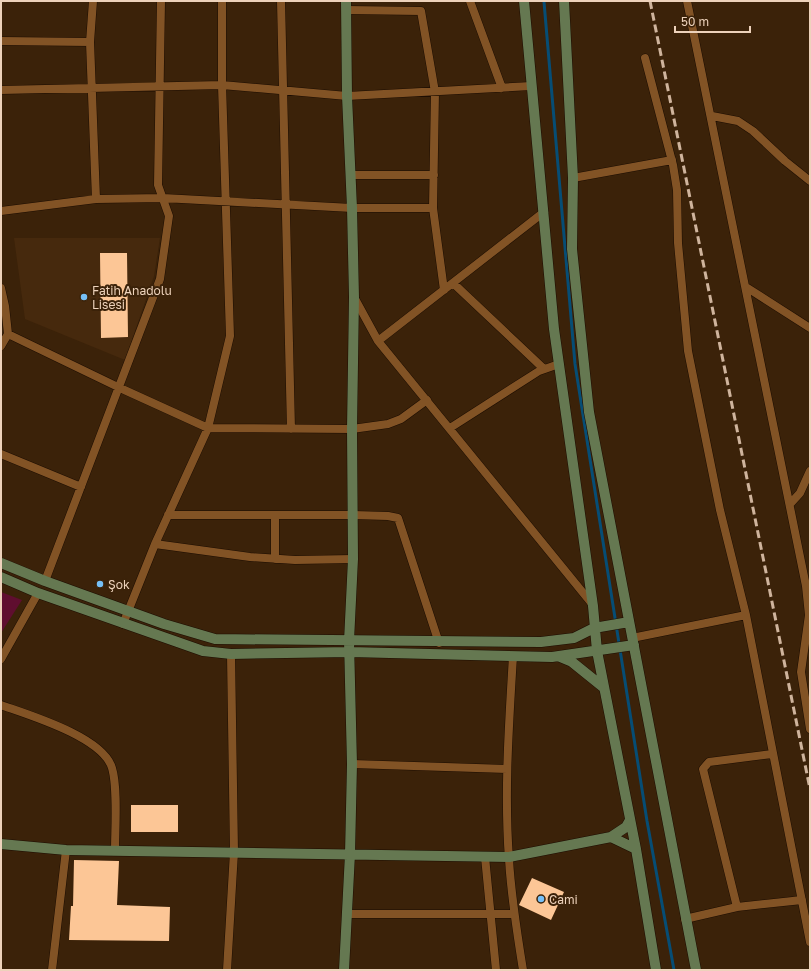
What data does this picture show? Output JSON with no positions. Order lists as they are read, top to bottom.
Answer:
{
  "places": ["Fatih Anadolu Lisesi", "Şok", "Cami"],
  "scale_bar": "50 m"
}
